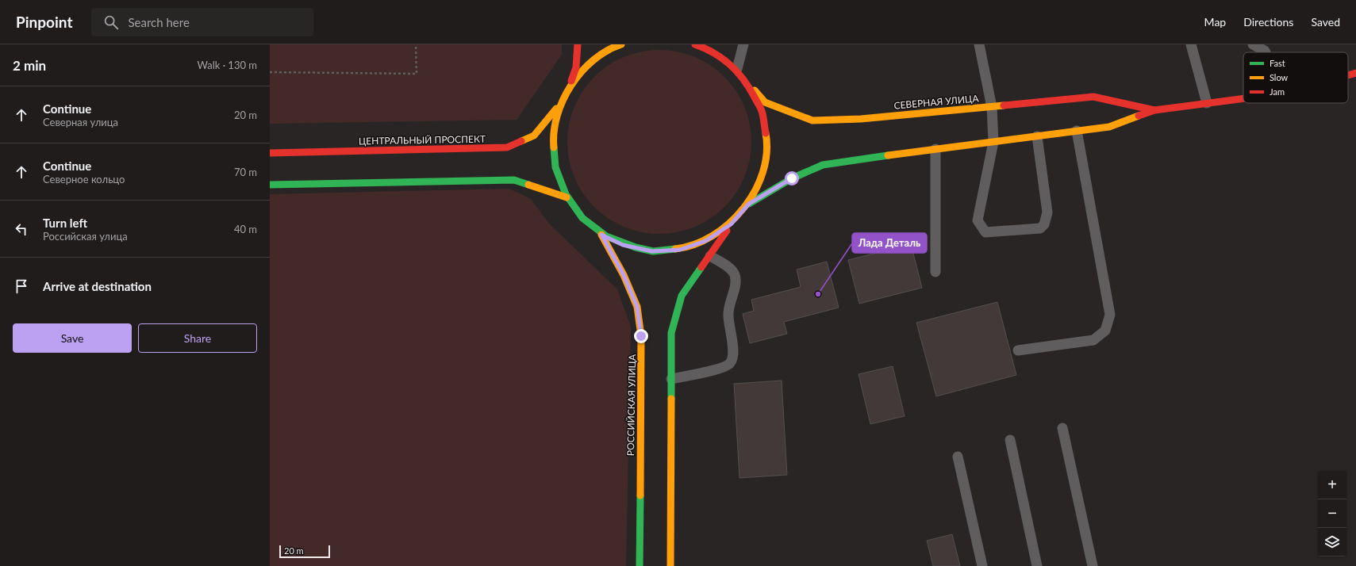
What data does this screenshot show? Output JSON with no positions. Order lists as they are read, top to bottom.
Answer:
{
  "streets": {
    "street": ["СЕВЕРНАЯ УЛИЦА", "ЦЕНТРАЛЬНЫЙ ПРОСПЕКТ", "РОССИЙСКАЯ УЛИЦА"]
  },
  "places": ["Лада Деталь"],
  "legend": ["Fast", "Slow", "Jam"],
  "scale_bar": "20 m",
  "page": {
    "header": "Pinpoint",
    "search": "Search here",
    "nav": ["Map", "Directions", "Saved"],
    "heading": ["2 min", "Walk · 130 m"],
    "list": [
      ["Continue", "Северная улица", "20 m"],
      ["Continue", "Северное кольцо", "70 m"],
      ["Turn left", "Российская улица", "40 m"],
      "Arrive at destination"
    ],
    "buttons": ["Save", "Share"],
    "map_buttons": ["+", "−"],
    "scale": "20 m"
  }
}
